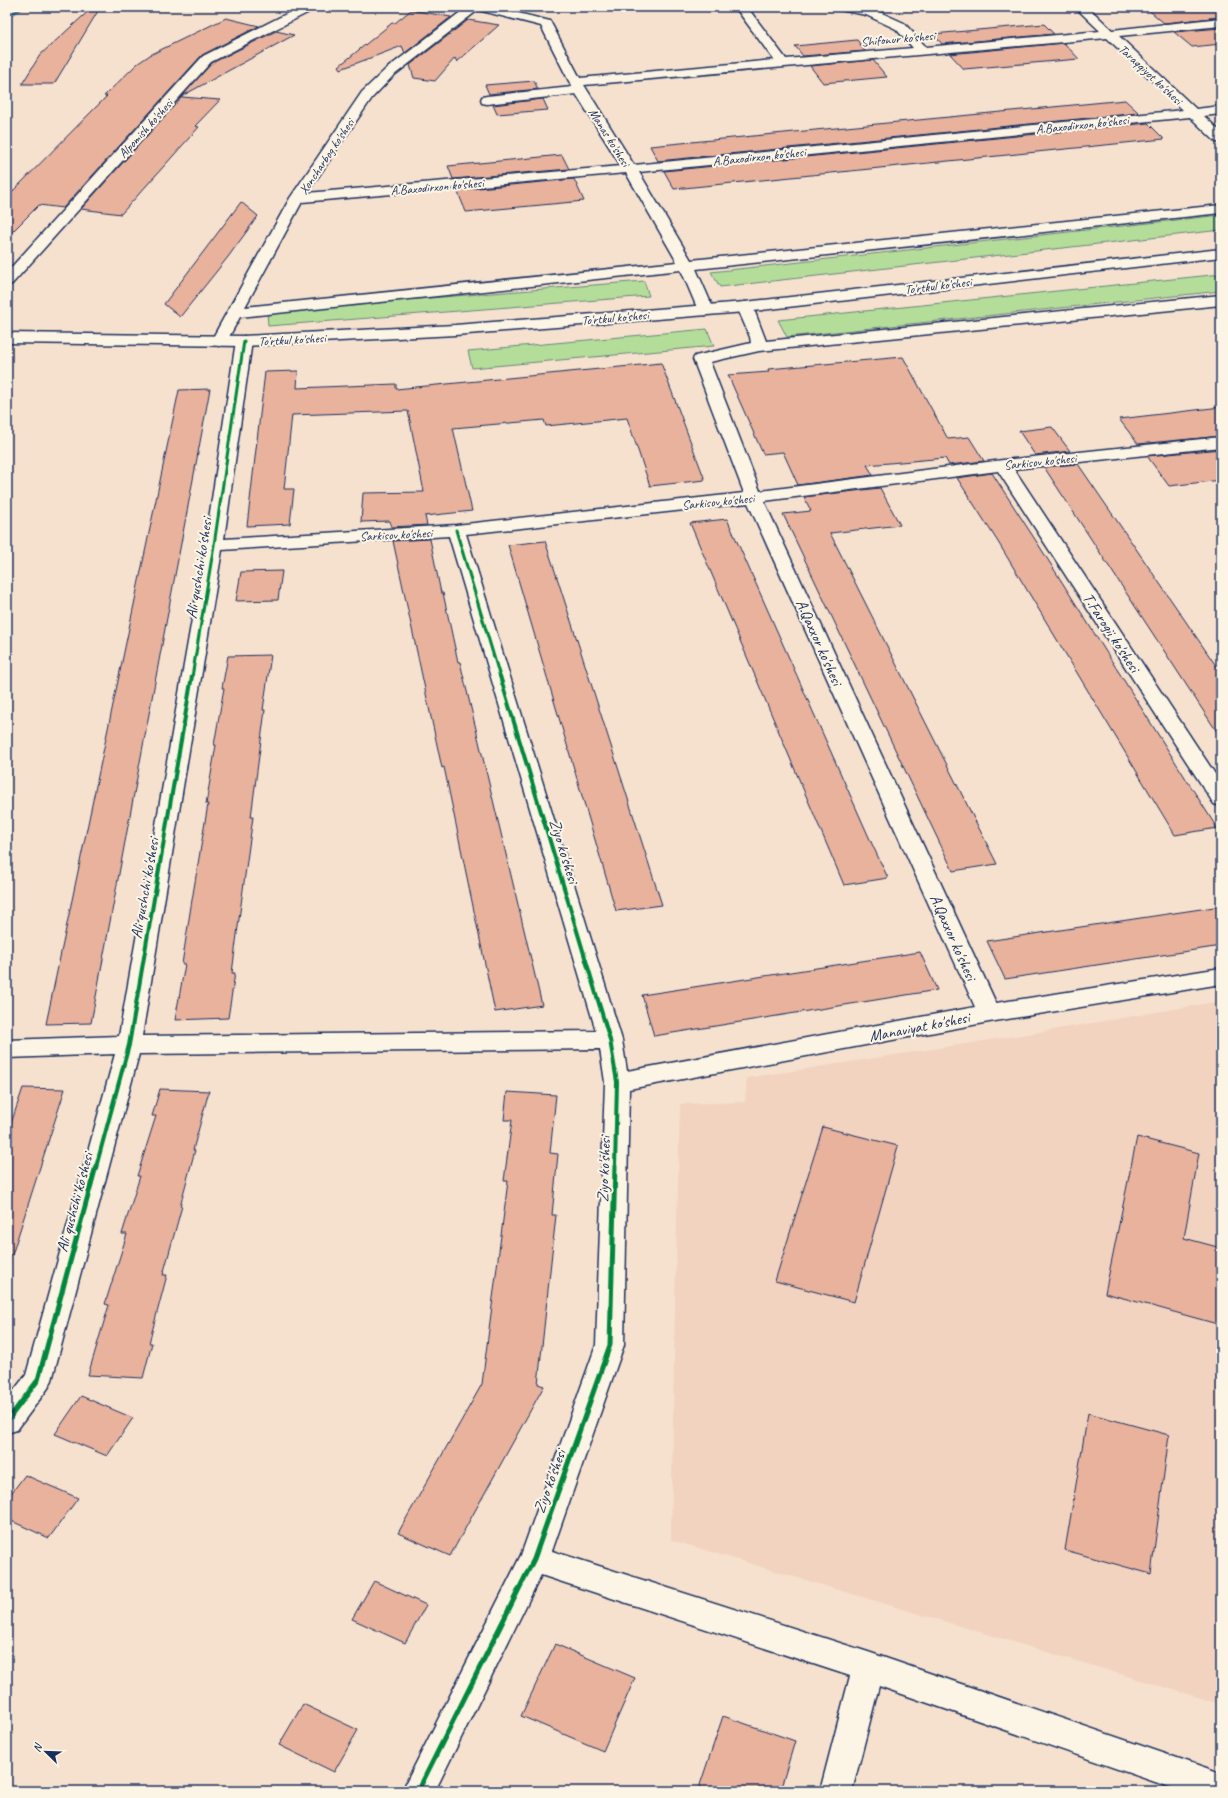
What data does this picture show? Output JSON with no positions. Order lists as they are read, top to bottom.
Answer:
{
  "streets": {
    "street": [
      "Shifonur ko'shesi",
      "Taraqqiyot ko'shesi",
      "A.Baxodirxon ko'shesi",
      "Alpomish ko'shesi",
      "Manas ko'shesi",
      "Xoncharbog ko'shesi",
      "To'rtkul ko'shesi",
      "Sarkisov ko'shesi",
      "Ali qushchi ko'shesi",
      "T.Farogii ko'shesi",
      "A.Qaxxor ko'shesi",
      "Ziyo ko'shesi",
      "Manaviyat ko'shesi"
    ]
  },
  "crossings": [
    ["Shifonur ko'shesi", "Taraqqiyot ko'shesi"],
    ["Shifonur ko'shesi", "Manas ko'shesi"],
    ["Taraqqiyot ko'shesi", "A.Baxodirxon ko'shesi"],
    ["A.Baxodirxon ko'shesi", "Manas ko'shesi"],
    ["A.Baxodirxon ko'shesi", "Xoncharbog ko'shesi"],
    ["Manas ko'shesi", "To'rtkul ko'shesi"],
    ["Xoncharbog ko'shesi", "To'rtkul ko'shesi"],
    ["To'rtkul ko'shesi", "Ali qushchi ko'shesi"],
    ["Sarkisov ko'shesi", "Ali qushchi ko'shesi"],
    ["Sarkisov ko'shesi", "T.Farogii ko'shesi"],
    ["Sarkisov ko'shesi", "A.Qaxxor ko'shesi"],
    ["Sarkisov ko'shesi", "Ziyo ko'shesi"],
    ["A.Qaxxor ko'shesi", "Manaviyat ko'shesi"],
    ["Ziyo ko'shesi", "Manaviyat ko'shesi"]
  ],
  "north": "top left"
}
